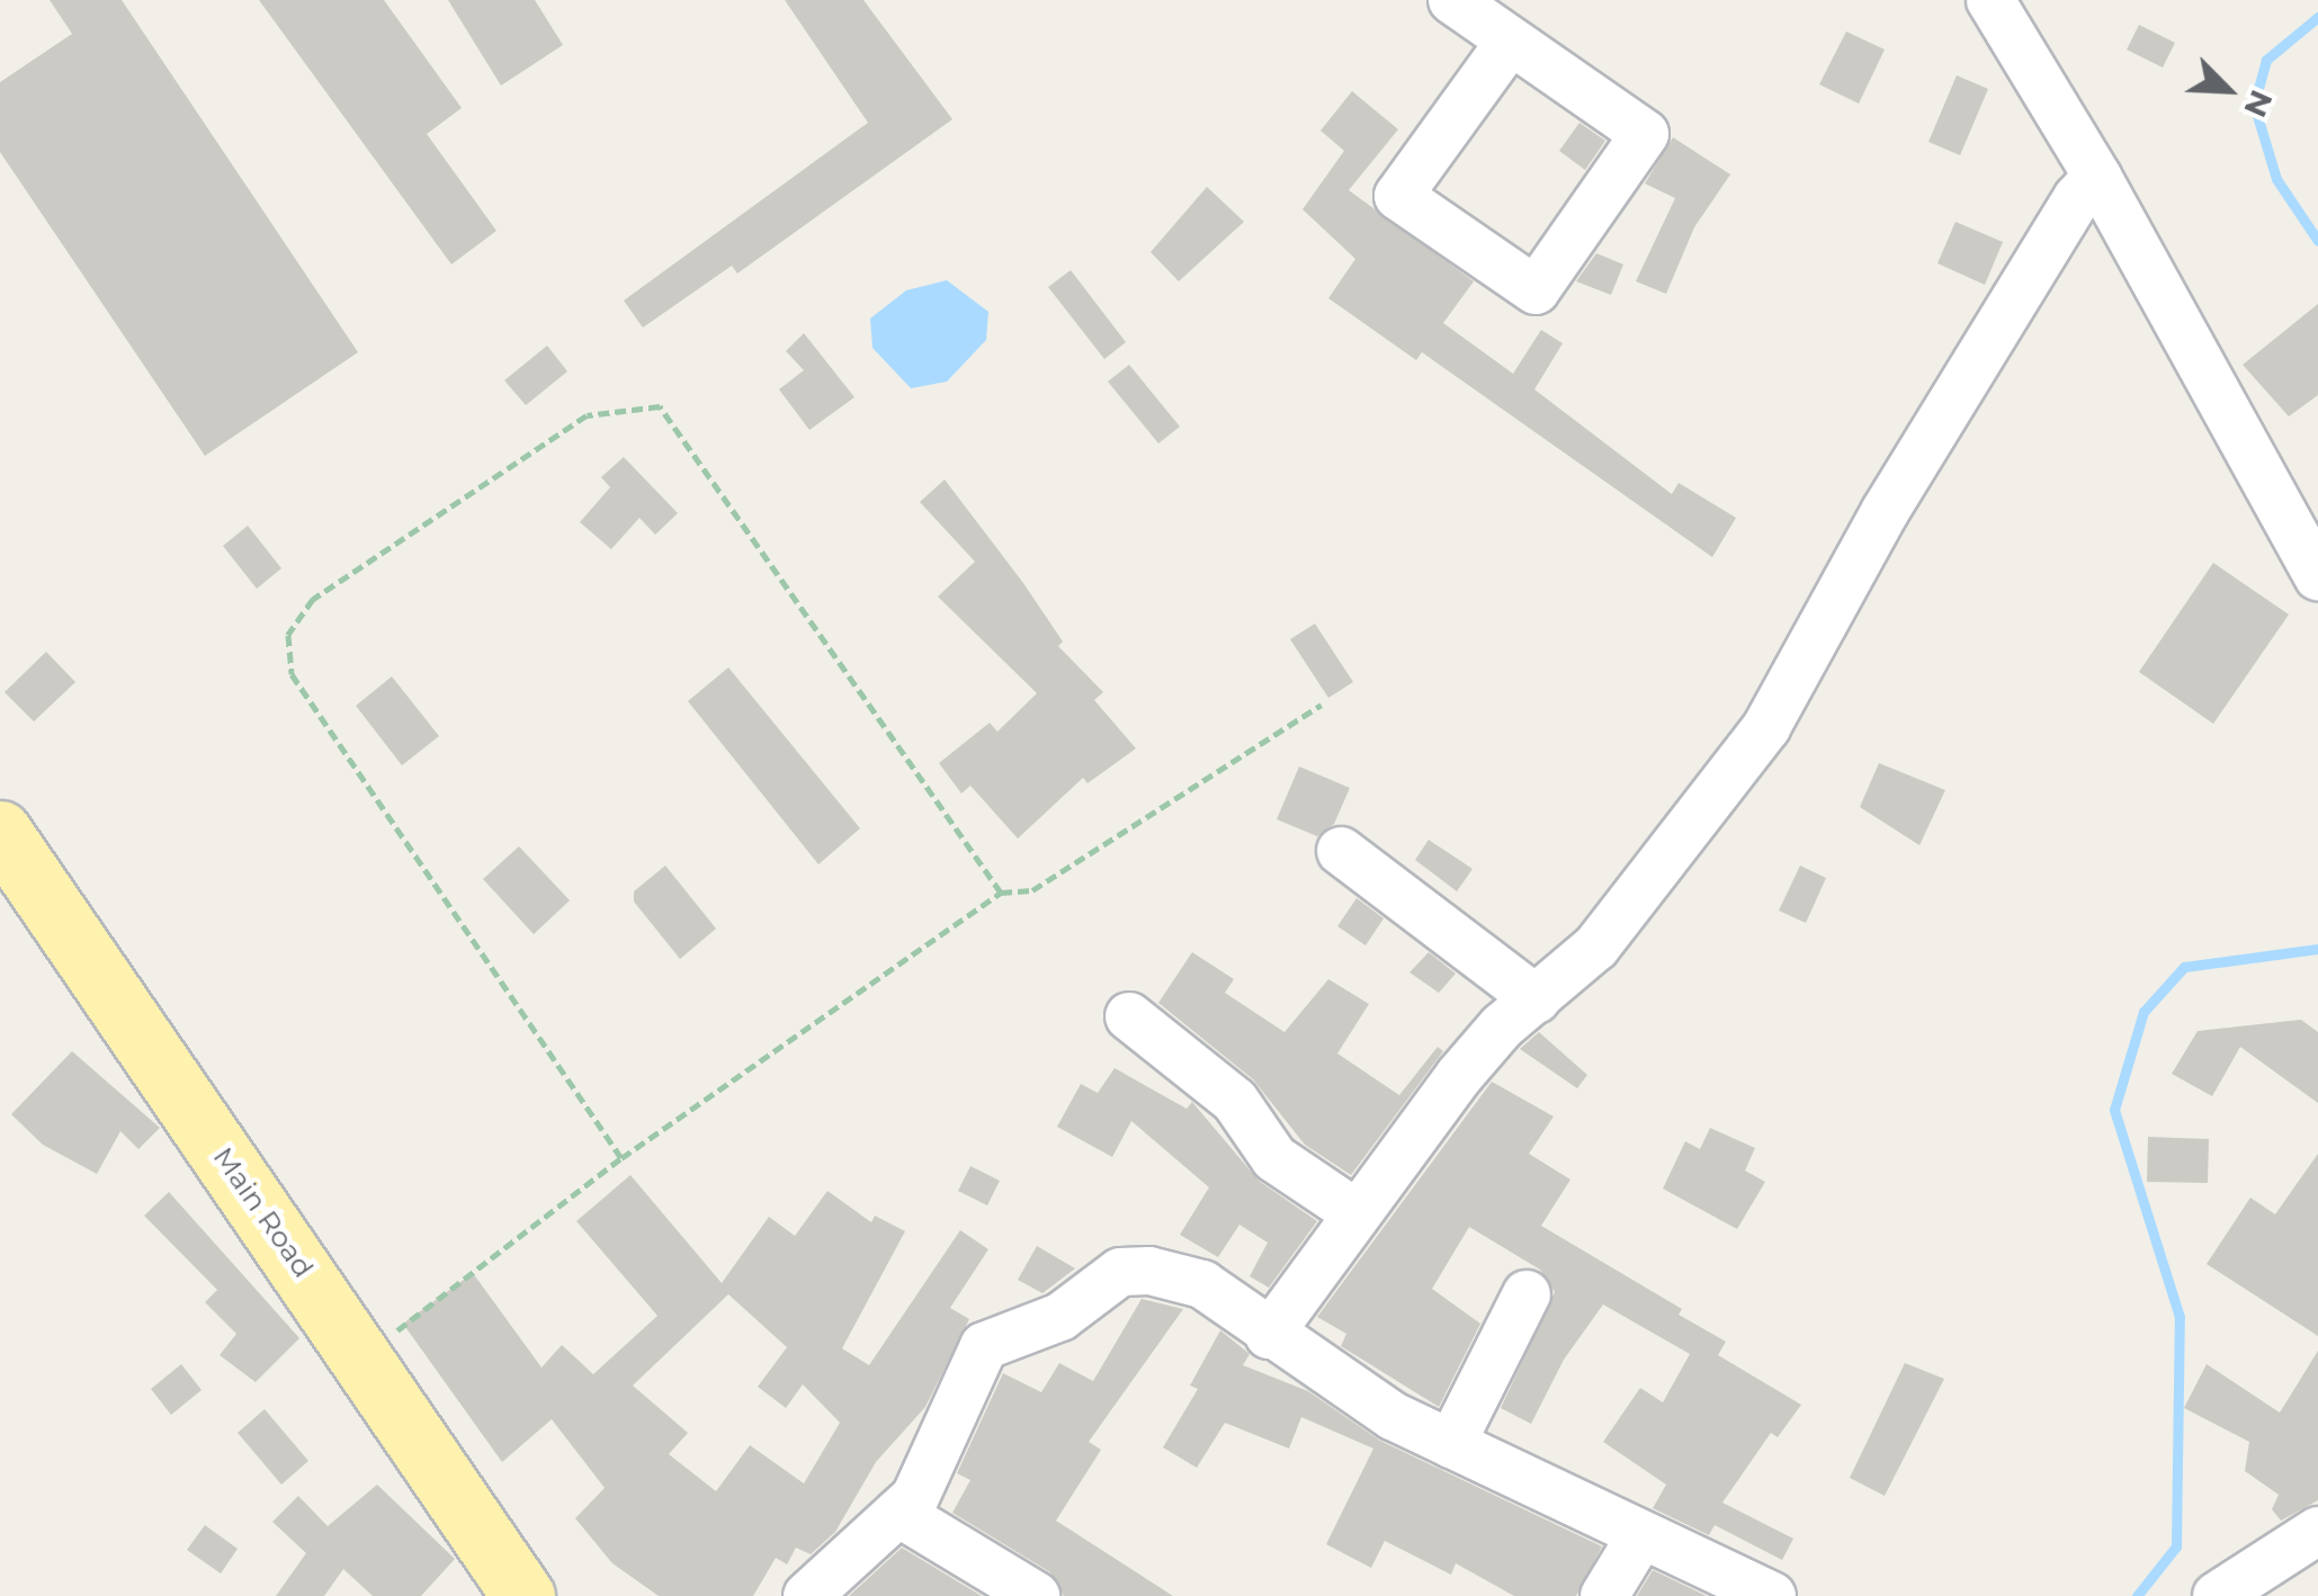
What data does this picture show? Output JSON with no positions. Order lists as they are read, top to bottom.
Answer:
{
  "streets": {
    "main road": ["Main Road"]
  },
  "north": "bottom right"
}
